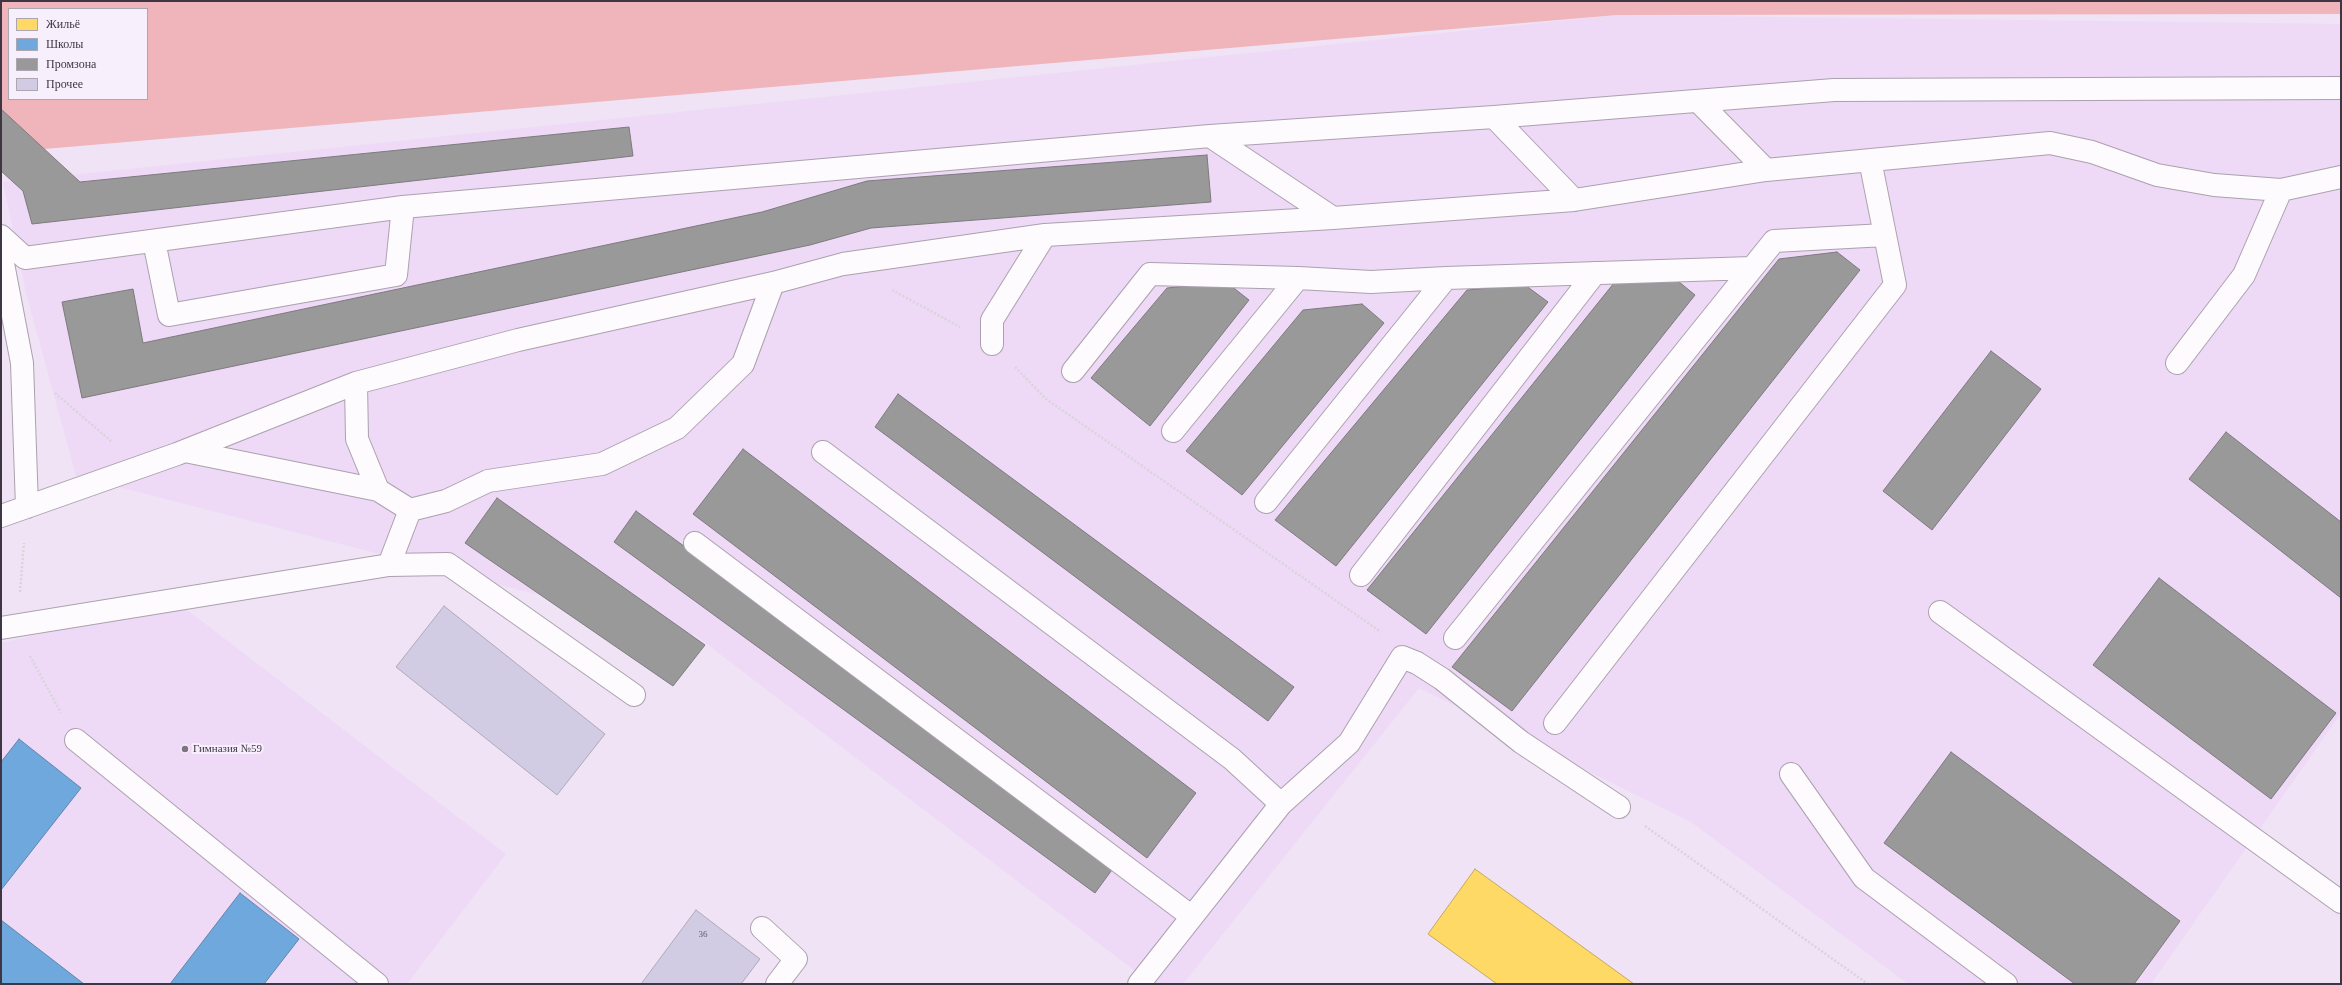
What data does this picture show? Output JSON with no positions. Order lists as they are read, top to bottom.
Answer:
{
  "places": ["Гимназия №59"],
  "house_numbers": ["36"],
  "legend": [
    "Жильё",
    "Школы",
    "Промзона",
    "Прочее"
  ]
}
